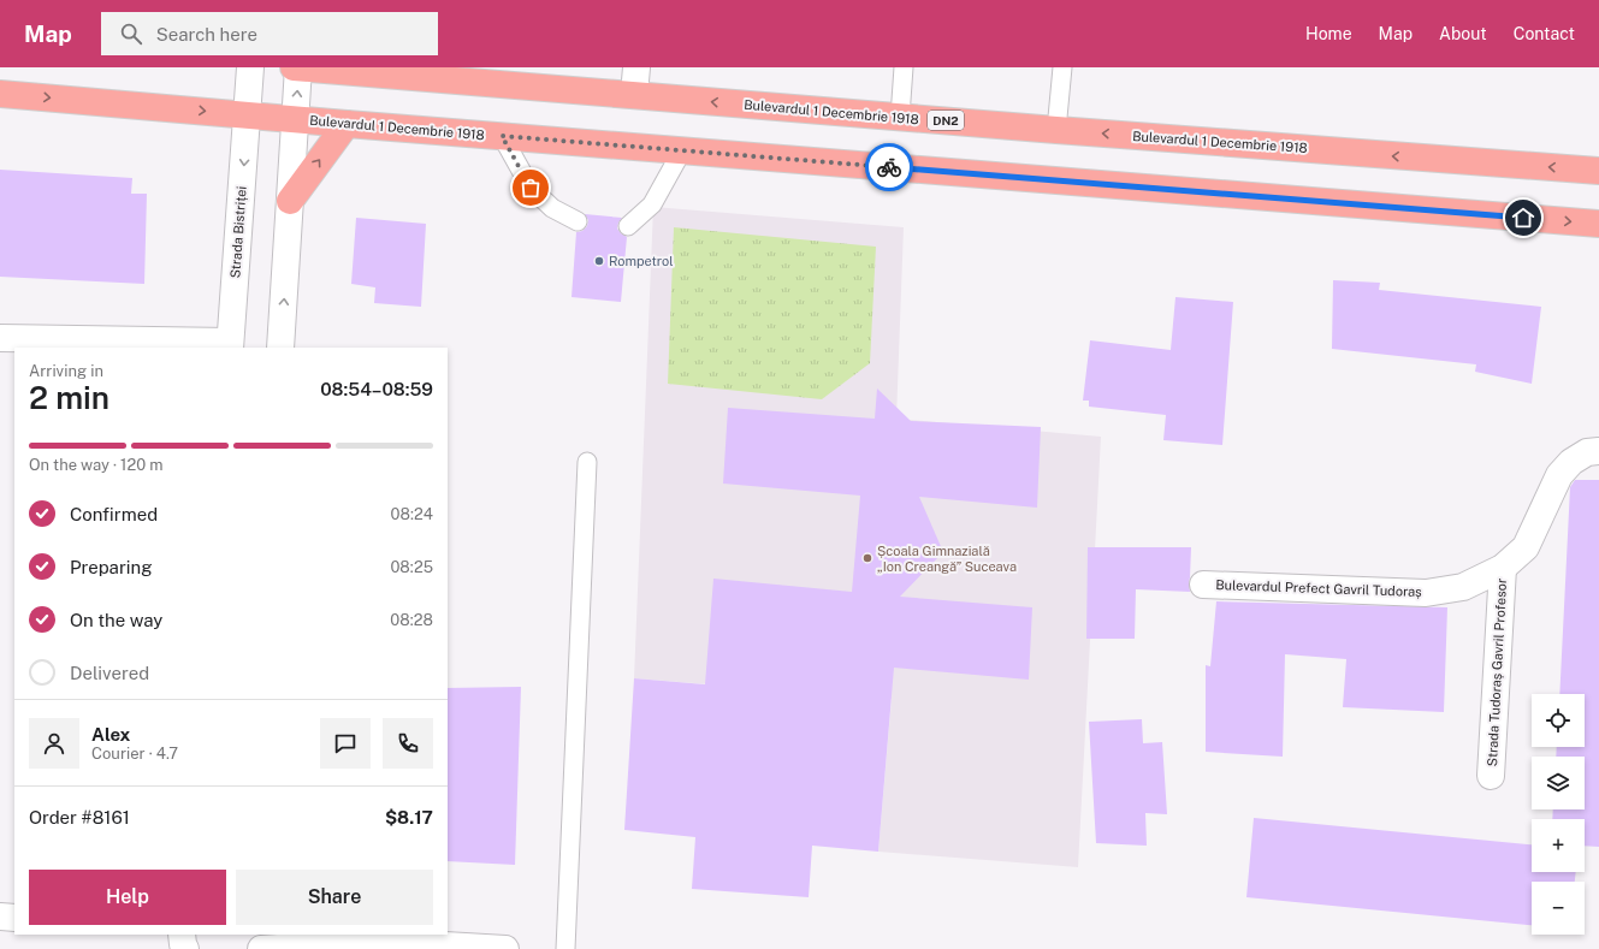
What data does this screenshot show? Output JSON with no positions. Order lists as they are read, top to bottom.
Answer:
{
  "streets": {
    "main road": ["Bulevardul 1 Decembrie 1918", "DN2"],
    "street": ["Strada Bistriței", "Bulevardul Prefect Gavril Tudoraș", "Strada Tudoraș Gavril Profesor"]
  },
  "crossings": [
    ["Bulevardul 1 Decembrie 1918", "Strada Bistriței"],
    ["Bulevardul Prefect Gavril Tudoraș", "Strada Tudoraș Gavril Profesor"]
  ],
  "places": ["Rompetrol", "Școala Gimnazială „Ion Creangă” Suceava"],
  "page": {
    "header": "Map",
    "search": "Search here",
    "nav": [
      "Home",
      "Map",
      "About",
      "Contact"
    ],
    "heading": ["2 min", "Arriving in", "08:54–08:59"],
    "panel": [
      "Alex",
      "Courier · 4.7",
      "Order #8161",
      "$8.17"
    ],
    "bar": "On the way · 120 m",
    "list": [
      ["Confirmed", "08:24"],
      ["Preparing", "08:25"],
      ["On the way", "08:28"],
      "Delivered"
    ],
    "map_buttons": ["+", "−"],
    "buttons": ["Help", "Share"]
  }
}
